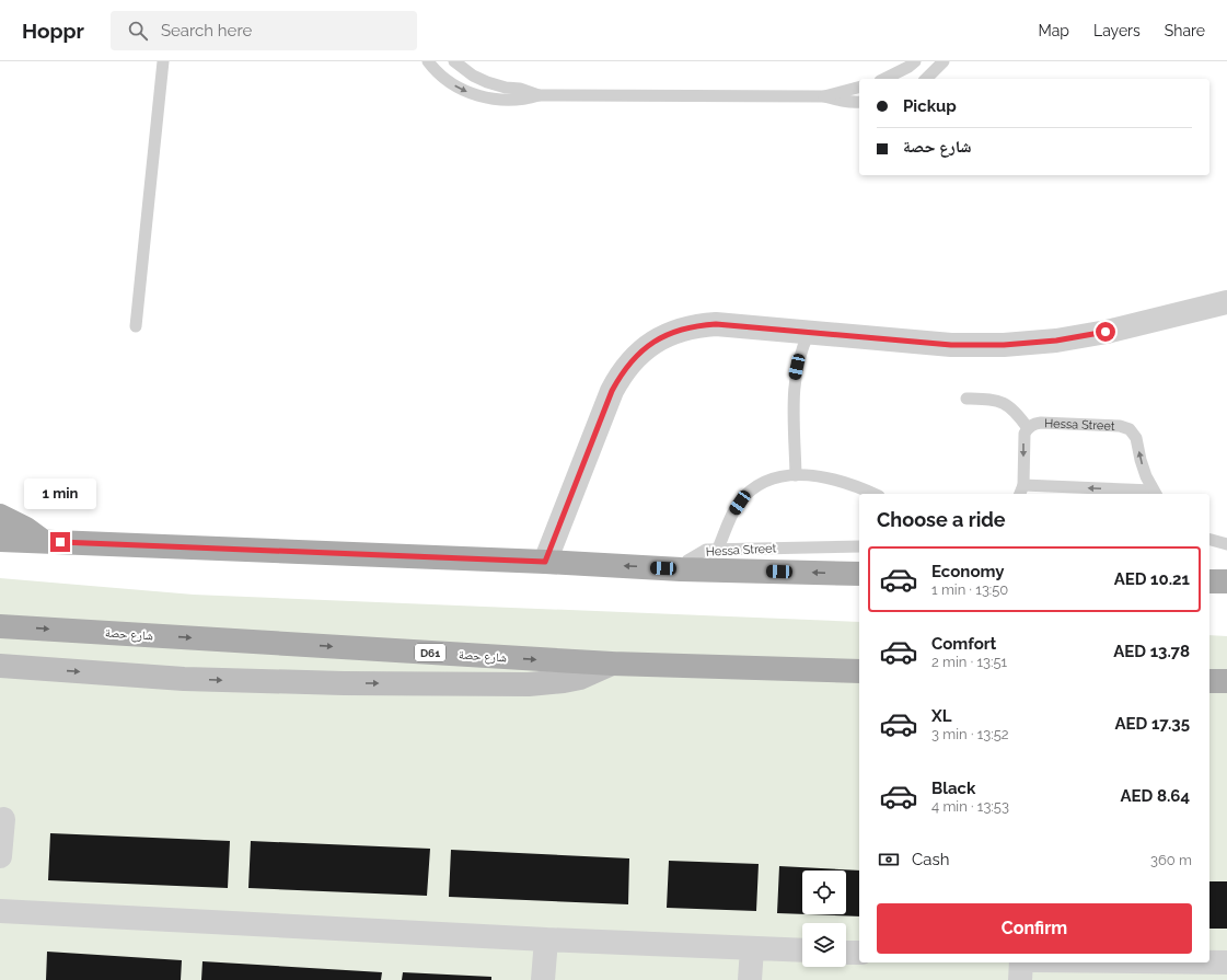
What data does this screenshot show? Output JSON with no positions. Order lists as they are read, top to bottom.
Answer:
{
  "streets": {
    "main road": ["شارع حصة", "D61"],
    "lane": ["Hessa Street"]
  },
  "page": {
    "header": "Hoppr",
    "search": "Search here",
    "nav": ["Map", "Layers", "Share"],
    "banner": ["Pickup", "شارع حصة"],
    "bubble": "1 min",
    "heading": "Choose a ride",
    "list": [
      {
        "name": "Economy",
        "note": "1 min · 13:50",
        "value": "AED 10.21"
      },
      {
        "name": "Comfort",
        "note": "2 min · 13:51",
        "value": "AED 13.78"
      },
      {
        "name": "XL",
        "note": "3 min · 13:52",
        "value": "AED 17.35"
      },
      {
        "name": "Black",
        "note": "4 min · 13:53",
        "value": "AED 8.64"
      }
    ],
    "pay": ["Cash", "360 m"],
    "buttons": "Confirm"
  }
}
